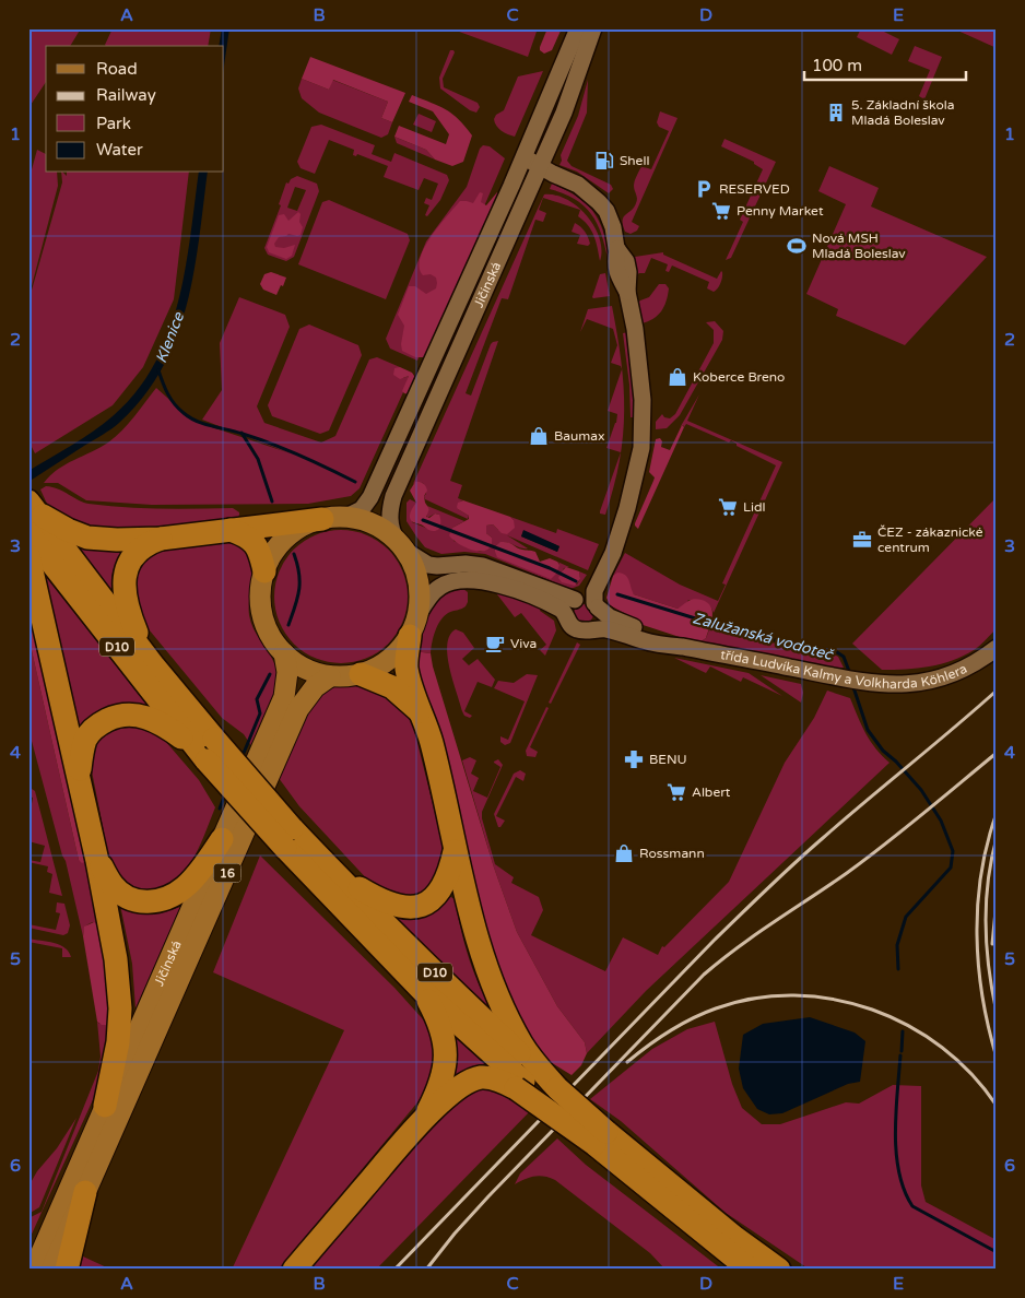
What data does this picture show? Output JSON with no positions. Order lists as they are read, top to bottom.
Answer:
{
  "streets": {
    "highway": ["D10"],
    "main road": ["Jičínská", "16"],
    "street": ["třída Ludvíka Kalmy a Volkharda Köhlera"]
  },
  "water": ["Klenice", "Zalužanská vodoteč"],
  "places": {
    "building": ["5. Základní škola Mladá Boleslav"],
    "fuel station": ["Shell"],
    "parking": ["RESERVED"],
    "supermarket": ["Penny Market", "Lidl", "Albert"],
    "sports": ["Nová MSH Mladá Boleslav"],
    "shop": ["Koberce Breno", "Baumax", "Rossmann"],
    "office": ["ČEZ - zákaznické centrum"],
    "cafe": ["Viva"],
    "pharmacy": ["BENU"]
  },
  "legend": [
    "Road",
    "Railway",
    "Park",
    "Water"
  ],
  "scale_bar": "100 m",
  "grid": {
    "columns": [
      "A",
      "B",
      "C",
      "D",
      "E"
    ],
    "rows": [
      "1",
      "2",
      "3",
      "4",
      "5",
      "6"
    ]
  }
}
